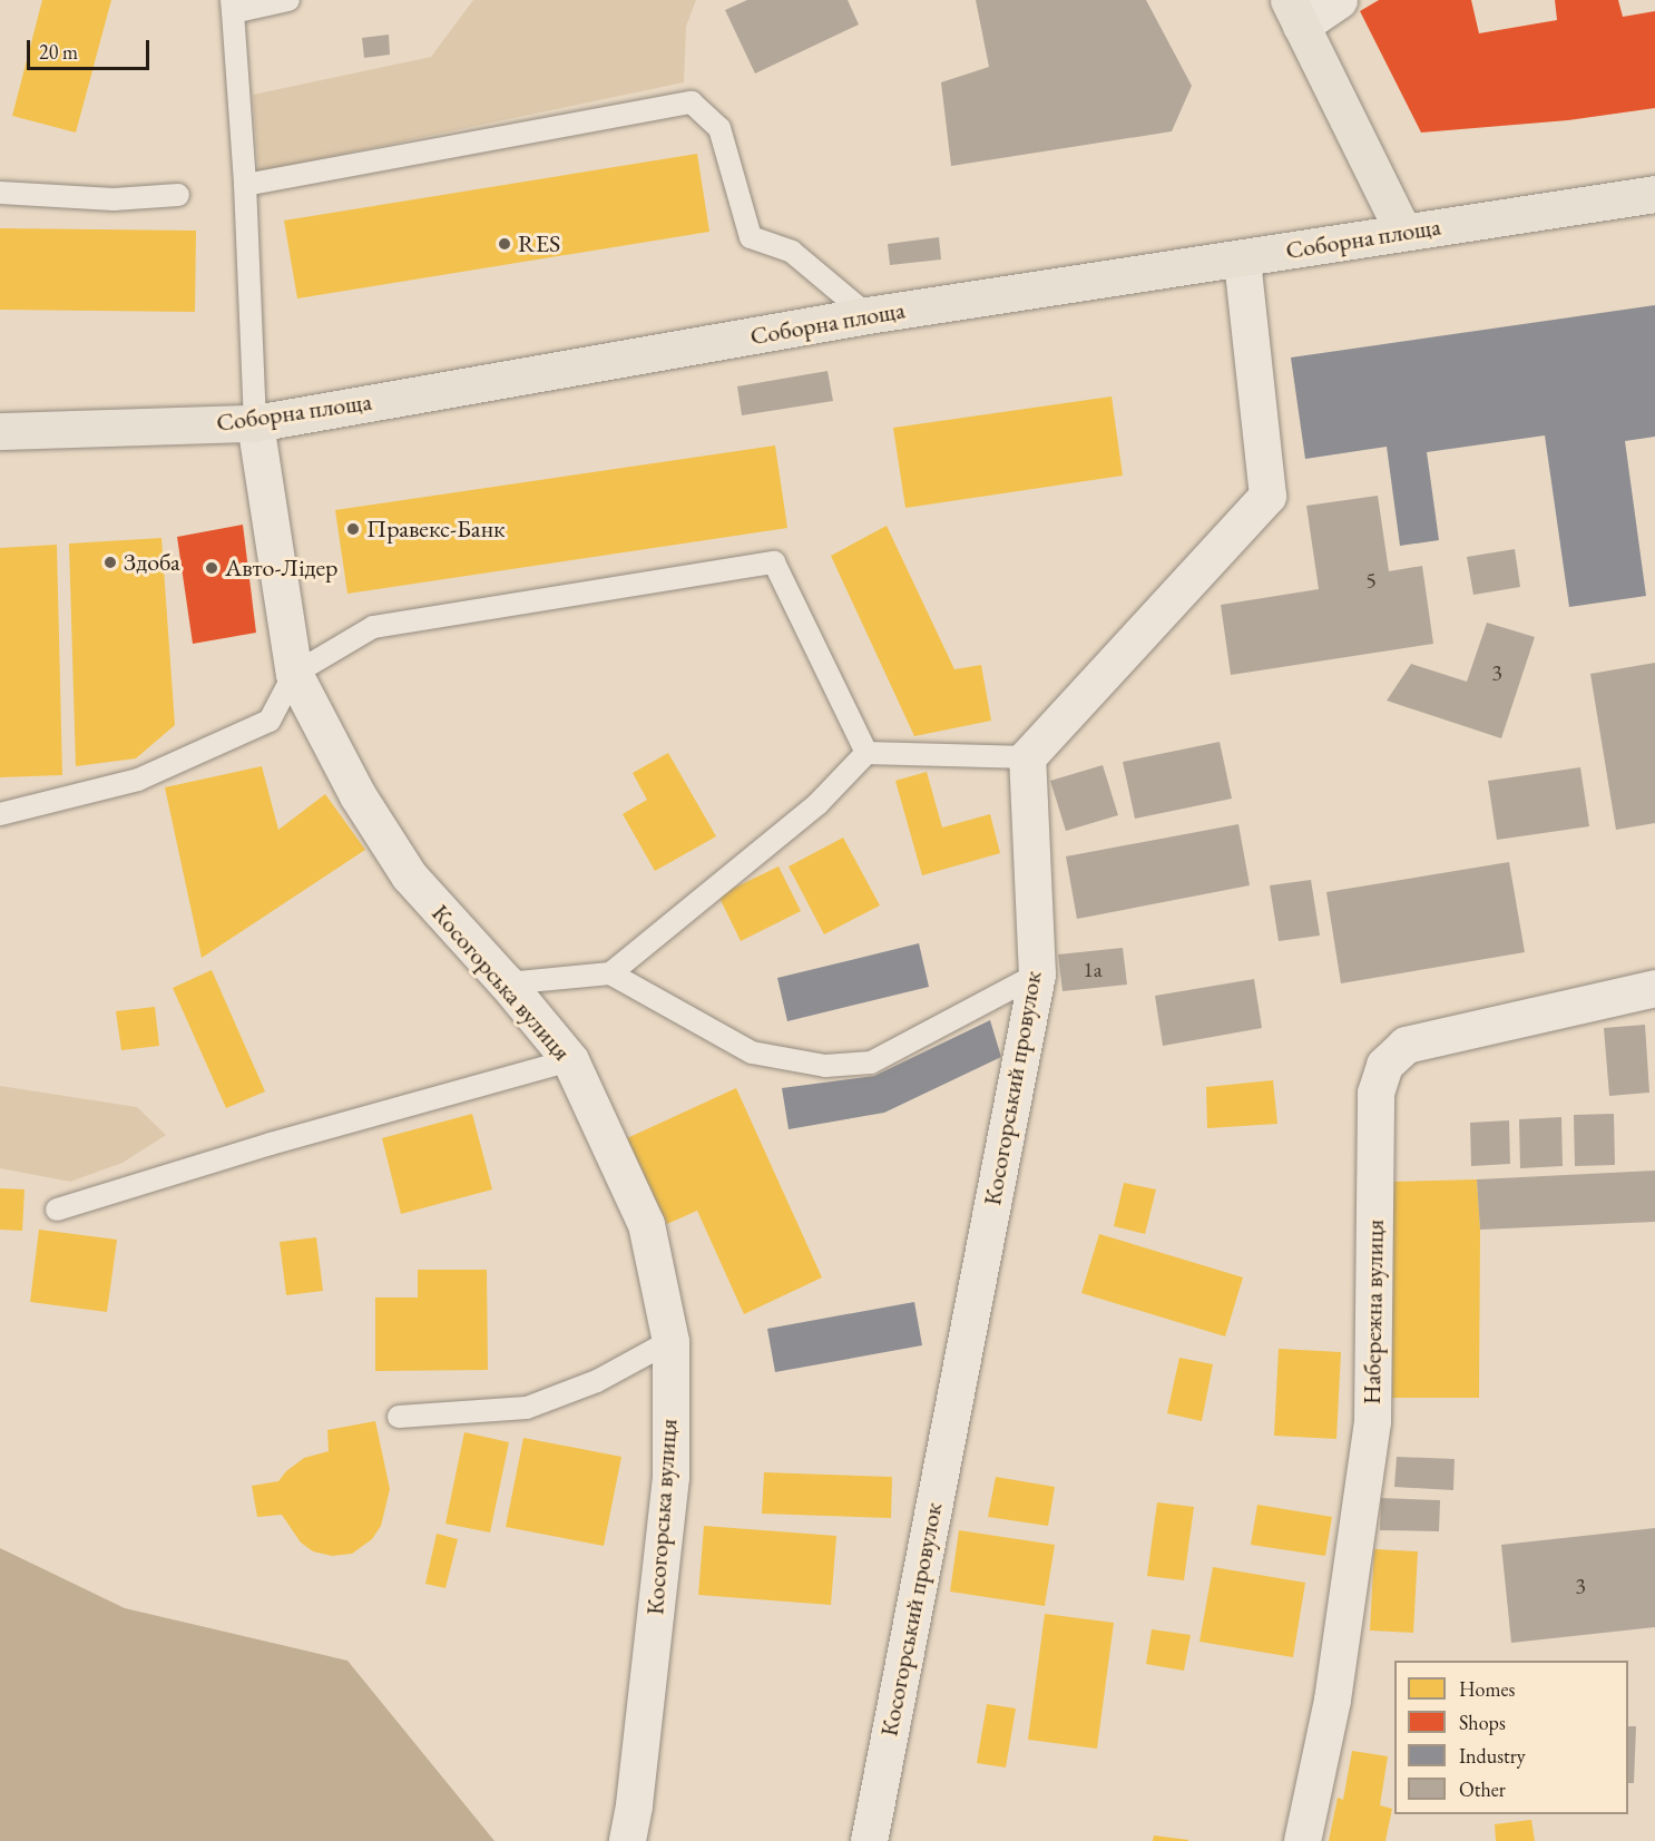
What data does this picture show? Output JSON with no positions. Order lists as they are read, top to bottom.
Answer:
{
  "streets": {
    "main road": ["Соборна площа"],
    "street": ["Косогорська вулиця", "Косогорський провулок", "Набережна вулиця"]
  },
  "crossings": [
    ["Соборна площа", "Косогорська вулиця"]
  ],
  "places": [
    "RES",
    "Правекс-Банк",
    "Здоба",
    "Авто-Лідер"
  ],
  "house_numbers": [
    "5",
    "3",
    "1а",
    "3"
  ],
  "legend": [
    "Homes",
    "Shops",
    "Industry",
    "Other"
  ],
  "scale_bar": "20 m"
}
